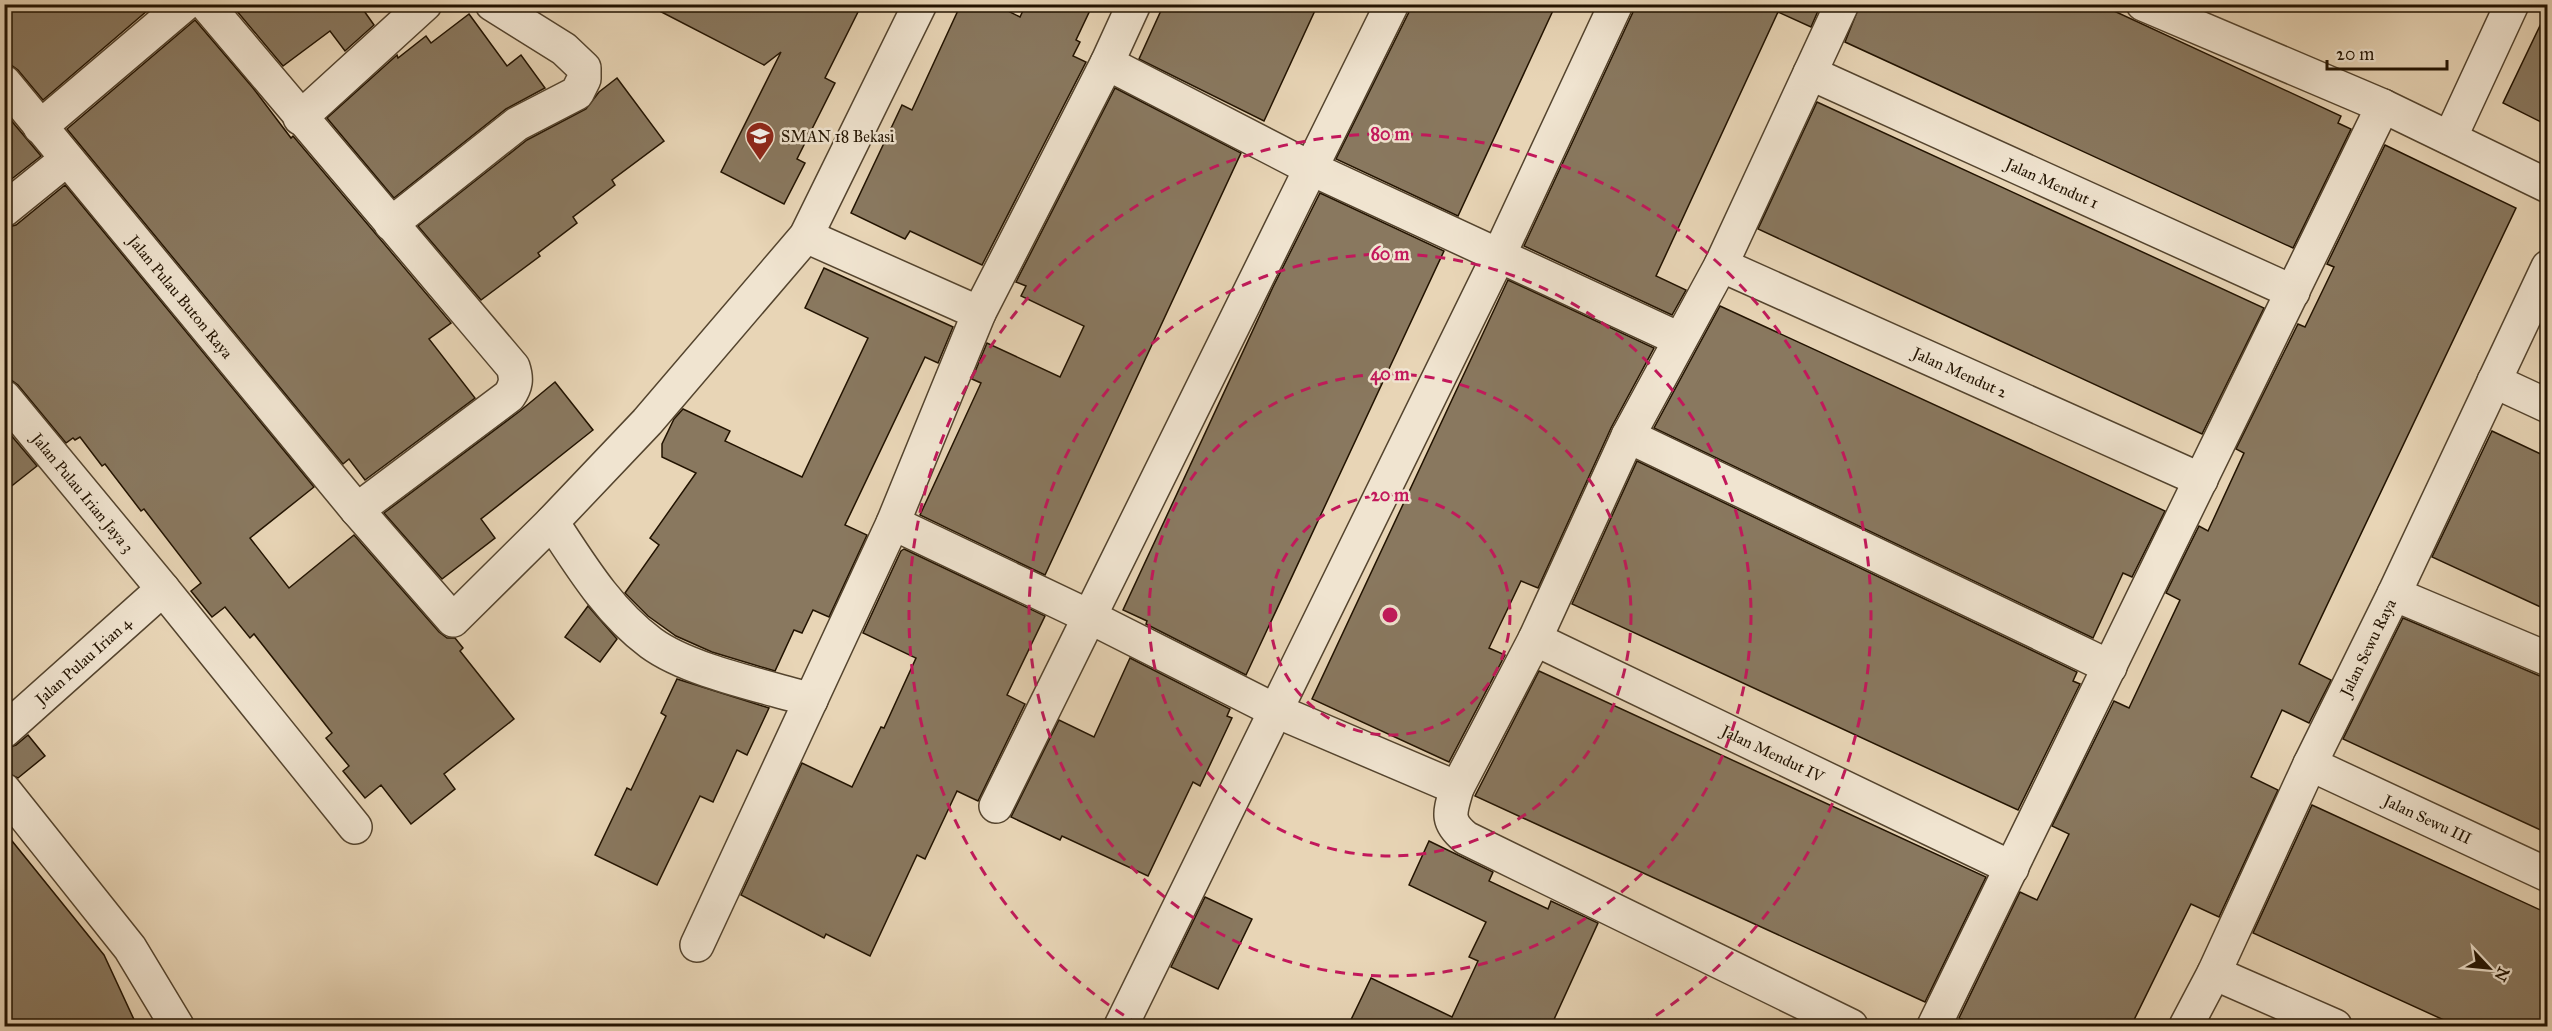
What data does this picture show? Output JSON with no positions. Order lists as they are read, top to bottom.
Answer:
{
  "streets": {
    "street": [
      "Jalan Mendut 1",
      "Jalan Pulau Buton Raya",
      "Jalan Mendut 2",
      "Jalan Pulau Irian Jaya 3",
      "Jalan Sewu Raya",
      "Jalan Pulau Irian 4",
      "Jalan Mendut IV",
      "Jalan Sewu III"
    ]
  },
  "crossings": [
    ["Jalan Pulau Irian Jaya 3", "Jalan Pulau Irian 4"],
    ["Jalan Sewu Raya", "Jalan Sewu III"]
  ],
  "places": {
    "school or university": ["SMAN 18 Bekasi"]
  },
  "scale_bar": "20 m",
  "north": "bottom right",
  "rings": [
    "80 m",
    "60 m",
    "40 m",
    "20 m"
  ]
}
